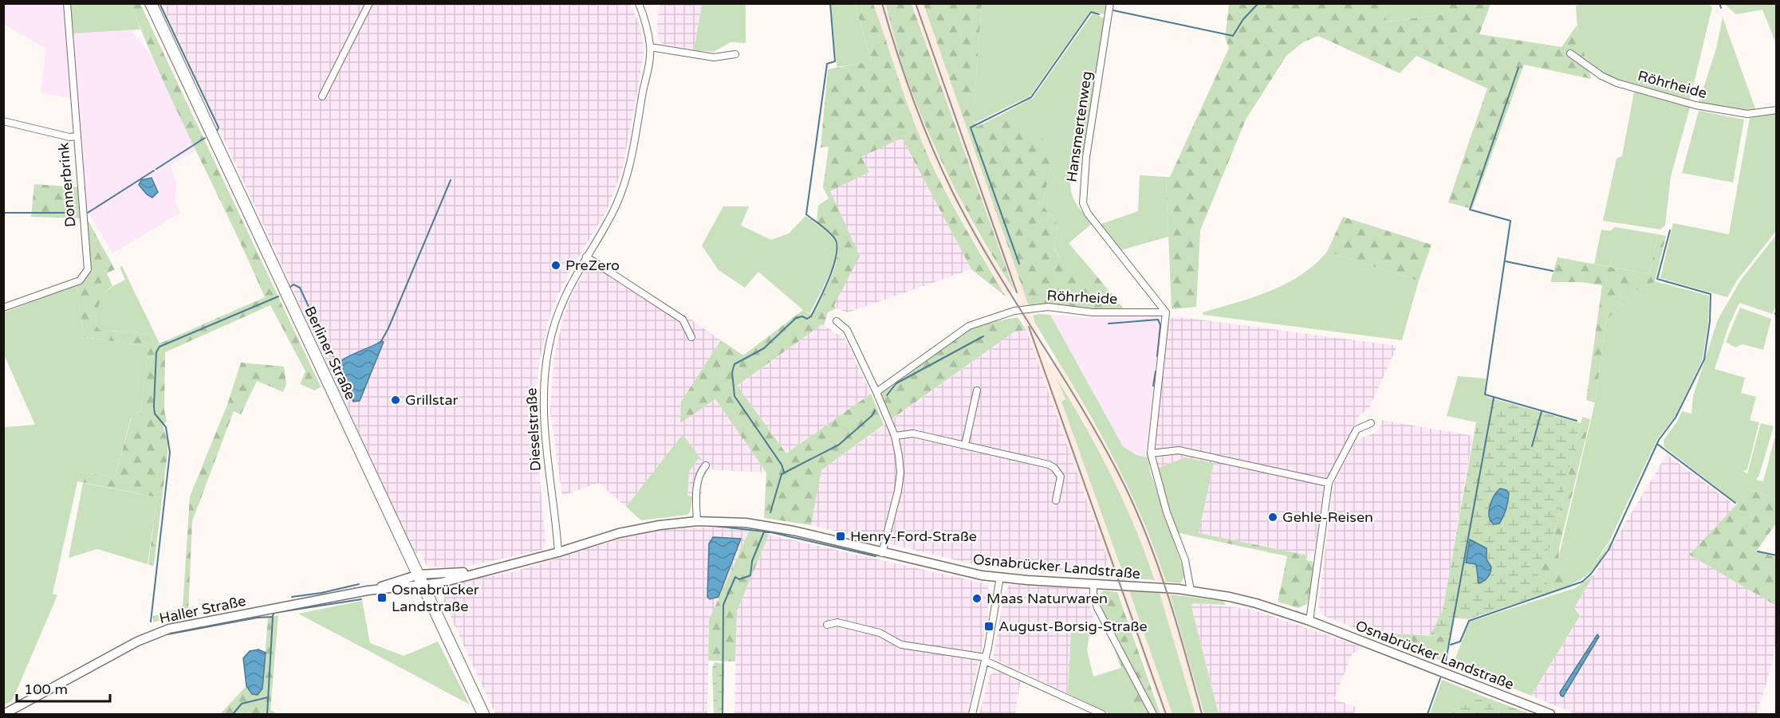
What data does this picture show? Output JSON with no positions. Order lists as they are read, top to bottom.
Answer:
{
  "streets": {
    "main road": ["Berliner Straße"],
    "street": [
      "Röhrheide",
      "Hansmertenweg",
      "Donnerbrink",
      "Dieselstraße",
      "Osnabrücker Landstraße",
      "Haller Straße"
    ]
  },
  "crossings": [
    ["Röhrheide", "Hansmertenweg"],
    ["Berliner Straße", "Osnabrücker Landstraße"],
    ["Berliner Straße", "Haller Straße"],
    ["Dieselstraße", "Osnabrücker Landstraße"],
    ["Osnabrücker Landstraße", "Haller Straße"]
  ],
  "places": {
    "other": [
      "PreZero",
      "Grillstar",
      "Gehle-Reisen",
      "Maas Naturwaren"
    ],
    "transit": ["Henry-Ford-Straße", "Osnabrücker Landstraße", "August-Borsig-Straße"]
  },
  "scale_bar": "100 m"
}
